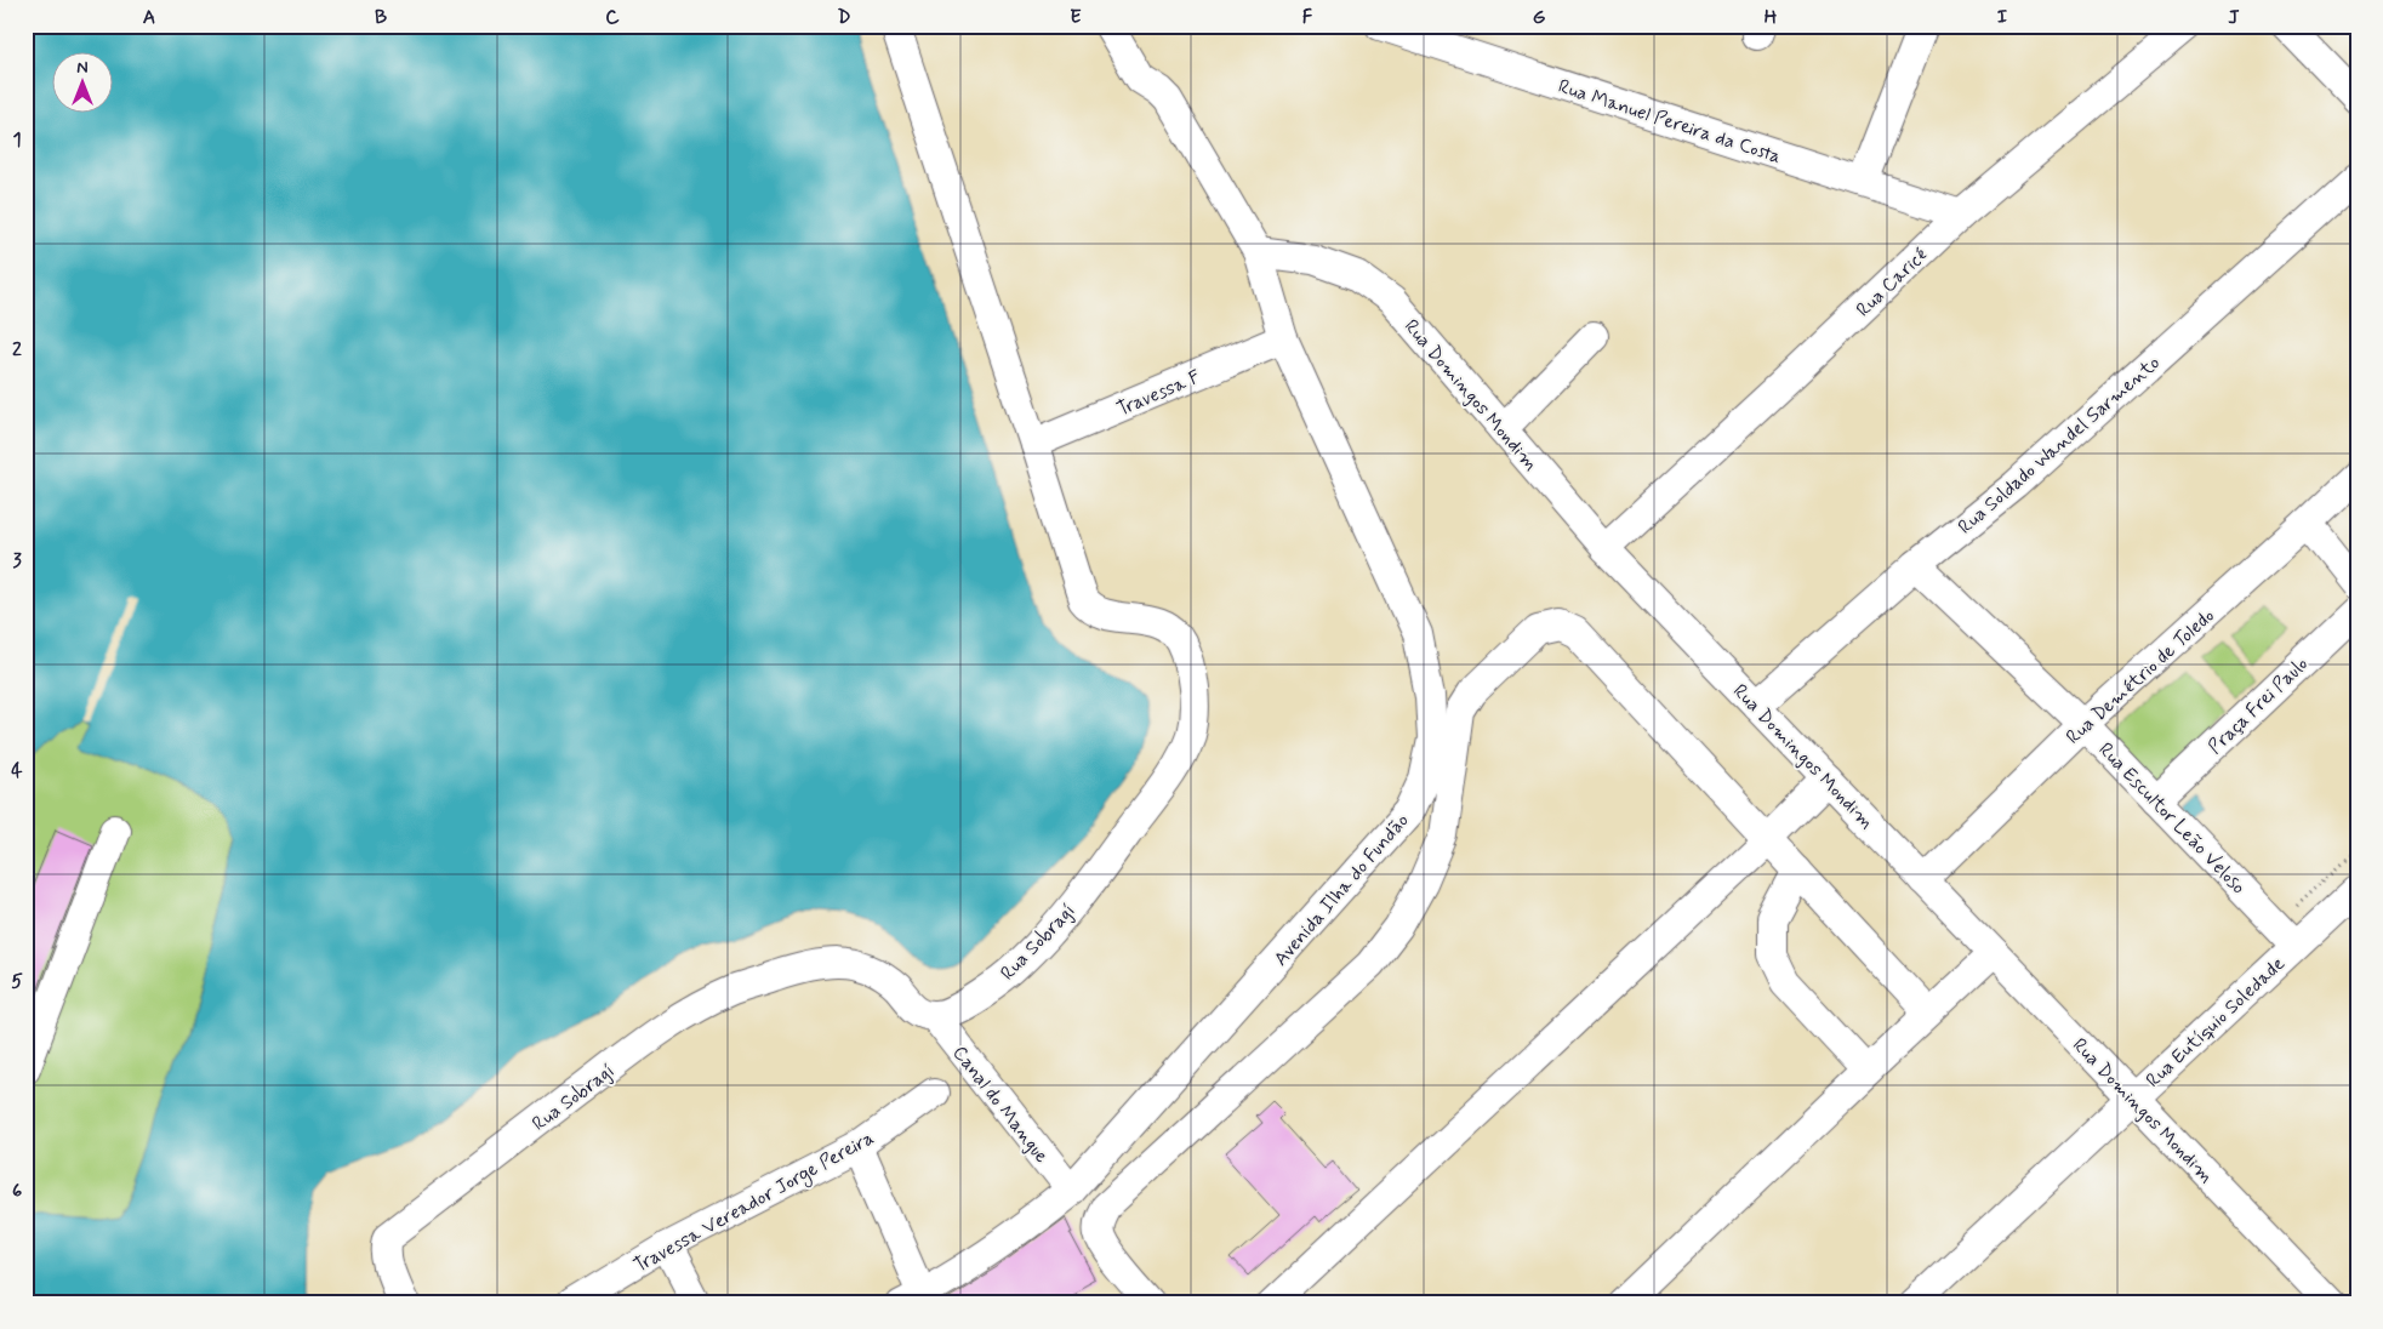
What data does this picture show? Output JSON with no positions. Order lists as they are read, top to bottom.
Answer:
{
  "streets": {
    "street": [
      "Rua Manuel Pereira da Costa",
      "Rua Caricé",
      "Travessa F",
      "Rua Domingos Mondim",
      "Rua Soldado Wandel Sarmento",
      "Rua Demétrio de Toledo",
      "Praça Frei Paulo",
      "Rua Escultor Leão Veloso",
      "Avenida Ilha do Fundão",
      "Rua Sobragí",
      "Rua Eutíquio Soledade",
      "Canal do Mangue",
      "Travessa Vereador Jorge Pereira"
    ]
  },
  "crossings": [
    ["Rua Manuel Pereira da Costa", "Rua Caricé"],
    ["Rua Caricé", "Rua Domingos Mondim"],
    ["Travessa F", "Avenida Ilha do Fundão"],
    ["Travessa F", "Rua Sobragí"],
    ["Rua Domingos Mondim", "Rua Soldado Wandel Sarmento"],
    ["Rua Domingos Mondim", "Rua Demétrio de Toledo"],
    ["Rua Domingos Mondim", "Avenida Ilha do Fundão"],
    ["Rua Domingos Mondim", "Rua Eutíquio Soledade"],
    ["Rua Soldado Wandel Sarmento", "Rua Escultor Leão Veloso"],
    ["Rua Demétrio de Toledo", "Rua Escultor Leão Veloso"],
    ["Praça Frei Paulo", "Rua Escultor Leão Veloso"],
    ["Rua Escultor Leão Veloso", "Rua Eutíquio Soledade"],
    ["Avenida Ilha do Fundão", "Canal do Mangue"],
    ["Rua Sobragí", "Canal do Mangue"]
  ],
  "north": "top",
  "grid": {
    "columns": [
      "A",
      "B",
      "C",
      "D",
      "E",
      "F",
      "G",
      "H",
      "I",
      "J"
    ],
    "rows": [
      "1",
      "2",
      "3",
      "4",
      "5",
      "6"
    ]
  }
}
